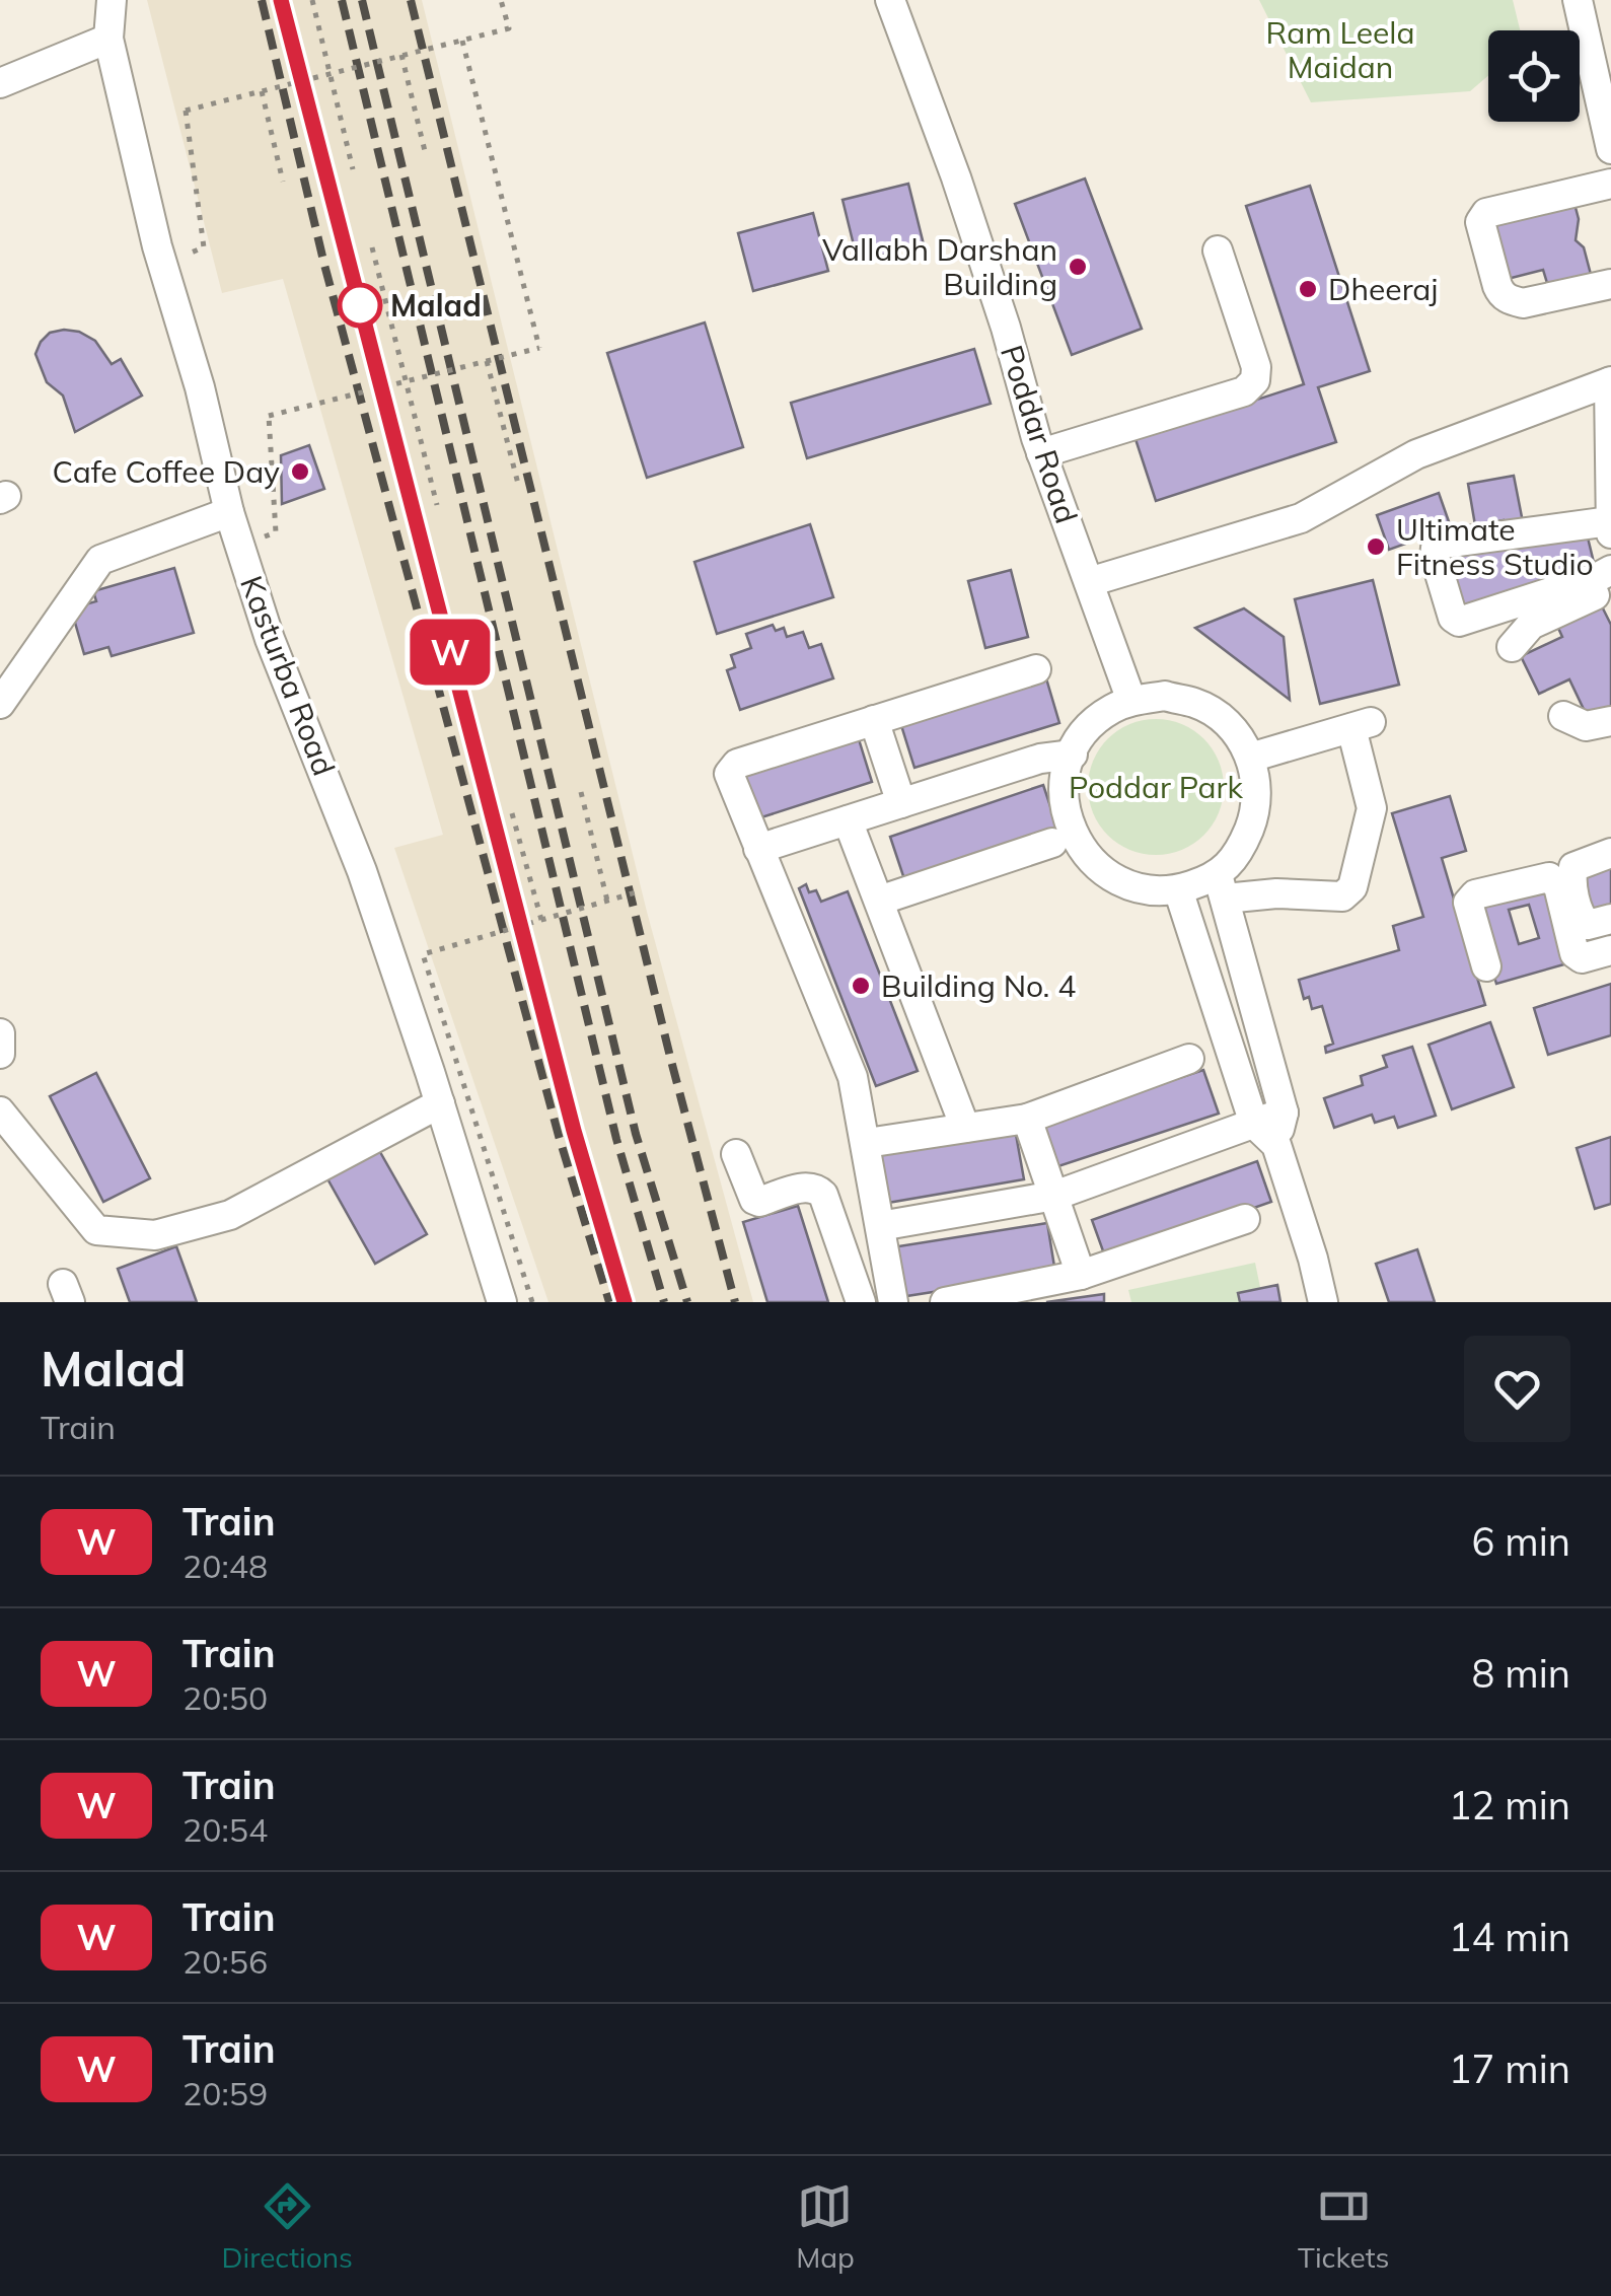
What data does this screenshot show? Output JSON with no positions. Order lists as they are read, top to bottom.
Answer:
{
  "streets": {
    "street": ["Poddar Road", "Kasturba Road"]
  },
  "parks": ["Ram Leela Maidan", "Poddar Park"],
  "places": [
    "Vallabh Darshan Building",
    "Dheeraj",
    "Malad",
    "Cafe Coffee Day",
    "Ultimate Fitness Studio",
    "Building No. 4"
  ],
  "page": {
    "on_map": "W",
    "heading": ["Malad", "Train"],
    "list": [
      {
        "mark": "W",
        "name": "Train",
        "note": "20:48",
        "value": "6 min"
      },
      {
        "mark": "W",
        "name": "Train",
        "note": "20:50",
        "value": "8 min"
      },
      {
        "mark": "W",
        "name": "Train",
        "note": "20:54",
        "value": "12 min"
      },
      {
        "mark": "W",
        "name": "Train",
        "note": "20:56",
        "value": "14 min"
      },
      {
        "mark": "W",
        "name": "Train",
        "note": "20:59",
        "value": "17 min"
      }
    ],
    "tabs": ["Directions", "Map", "Tickets"]
  }
}
